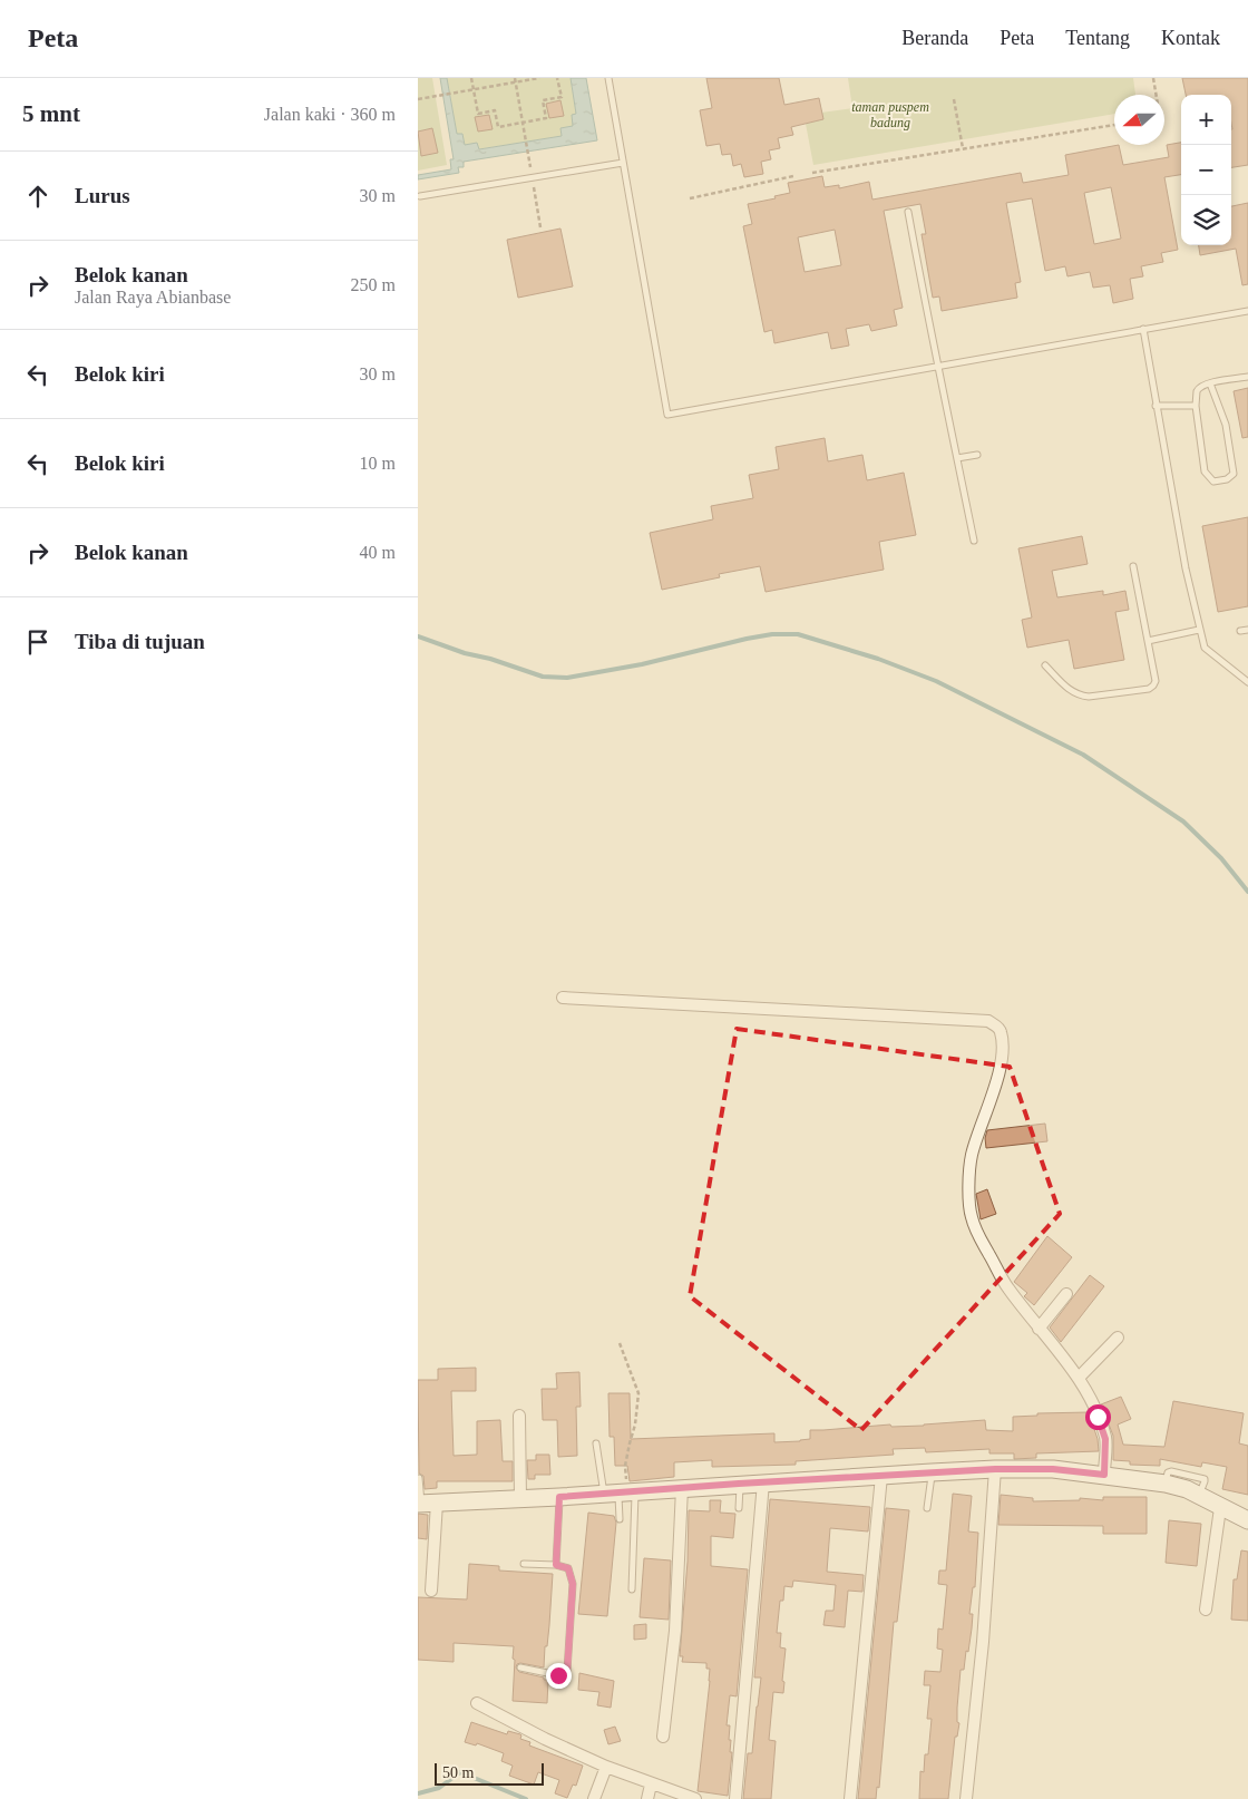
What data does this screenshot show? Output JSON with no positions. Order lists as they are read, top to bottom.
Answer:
{
  "parks": ["taman puspem badung"],
  "scale_bar": "50 m",
  "north": "left",
  "page": {
    "header": "Peta",
    "nav": [
      "Beranda",
      "Peta",
      "Tentang",
      "Kontak"
    ],
    "heading": ["5 mnt", "Jalan kaki · 360 m"],
    "map_buttons": ["+", "−"],
    "list": [
      ["Lurus", "30 m"],
      ["Belok kanan", "Jalan Raya Abianbase", "250 m"],
      ["Belok kiri", "30 m"],
      ["Belok kiri", "10 m"],
      ["Belok kanan", "40 m"],
      "Tiba di tujuan"
    ],
    "scale": "50 m"
  }
}
